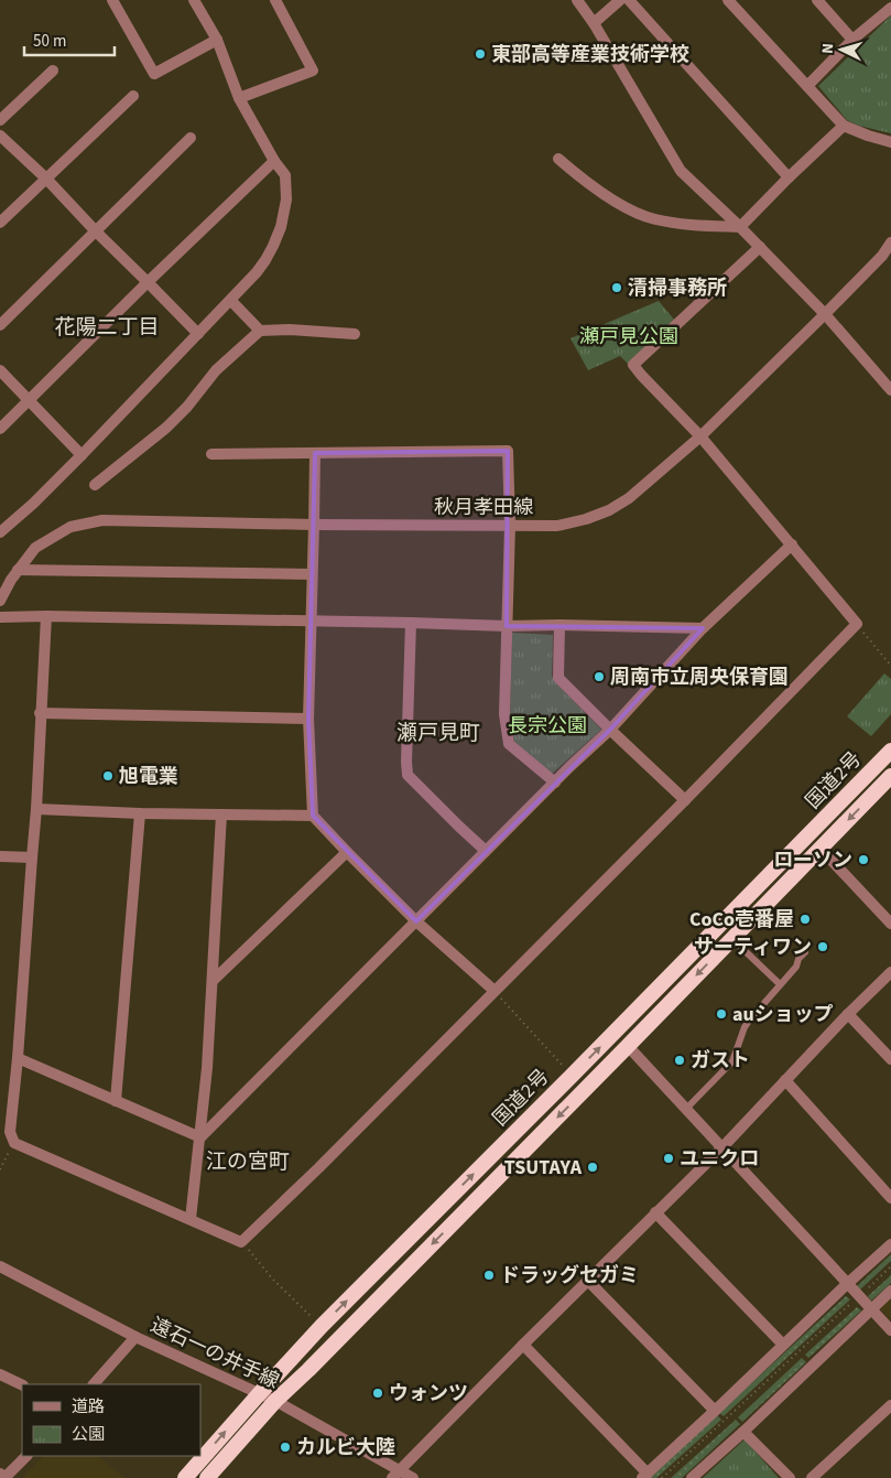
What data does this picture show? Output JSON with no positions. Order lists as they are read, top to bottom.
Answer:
{
  "streets": {
    "highway": ["国道2号"],
    "street": ["秋月孝田線", "遠石一の井手線"]
  },
  "crossings": [
    ["国道2号", "遠石一の井手線"]
  ],
  "districts": ["花陽二丁目", "瀬戸見町", "江の宮町"],
  "parks": ["瀬戸見公園", "長宗公園"],
  "places": [
    "東部高等産業技術学校",
    "清掃事務所",
    "周南市立周央保育園",
    "旭電業",
    "ローソン",
    "CoCo壱番屋",
    "サーティワン",
    "auショップ",
    "ガスト",
    "ユニクロ",
    "TSUTAYA",
    "ドラッグセガミ",
    "ウォンツ",
    "カルビ大陸"
  ],
  "legend": ["道路", "公園"],
  "scale_bar": "50 m",
  "north": "left"
}
